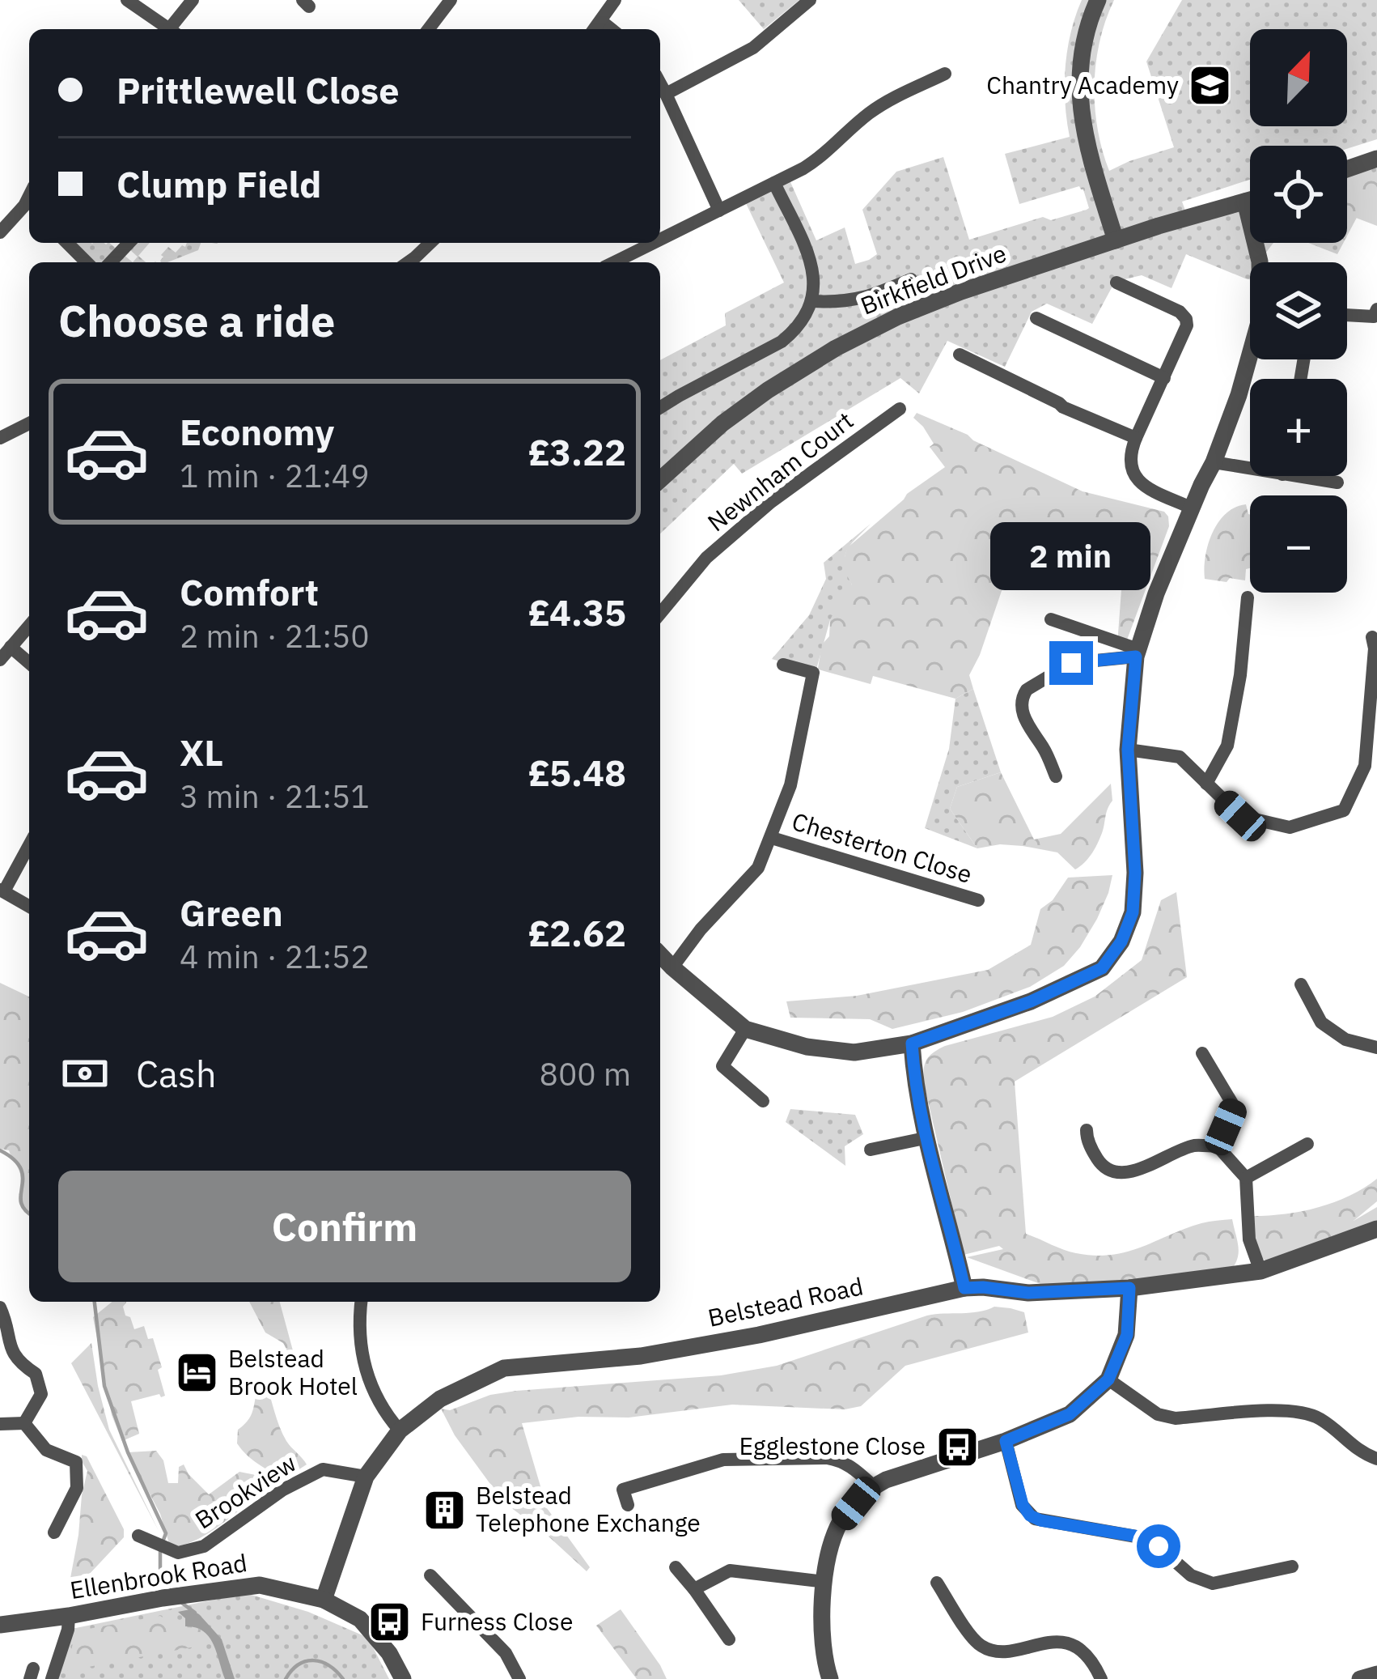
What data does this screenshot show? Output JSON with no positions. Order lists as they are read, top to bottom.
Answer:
{
  "streets": {
    "street": [
      "Birkfield Drive",
      "Newnham Court",
      "Chesterton Close",
      "Belstead Road",
      "Brookview",
      "Ellenbrook Road"
    ]
  },
  "crossings": [
    ["Belstead Road", "Brookview"],
    ["Belstead Road", "Ellenbrook Road"]
  ],
  "places": {
    "school or university": ["Chantry Academy"],
    "hotel": ["Belstead Brook Hotel"],
    "bus stop": ["Egglestone Close", "Furness Close"],
    "building": ["Belstead Telephone Exchange"]
  },
  "north": "top right",
  "page": {
    "map_buttons": ["+", "−"],
    "banner": ["Prittlewell Close", "Clump Field"],
    "heading": "Choose a ride",
    "list": [
      {
        "name": "Economy",
        "note": "1 min · 21:49",
        "value": "£3.22"
      },
      {
        "name": "Comfort",
        "note": "2 min · 21:50",
        "value": "£4.35"
      },
      {
        "name": "XL",
        "note": "3 min · 21:51",
        "value": "£5.48"
      },
      {
        "name": "Green",
        "note": "4 min · 21:52",
        "value": "£2.62"
      }
    ],
    "bubble": "2 min",
    "pay": ["Cash", "800 m"],
    "buttons": "Confirm"
  }
}
